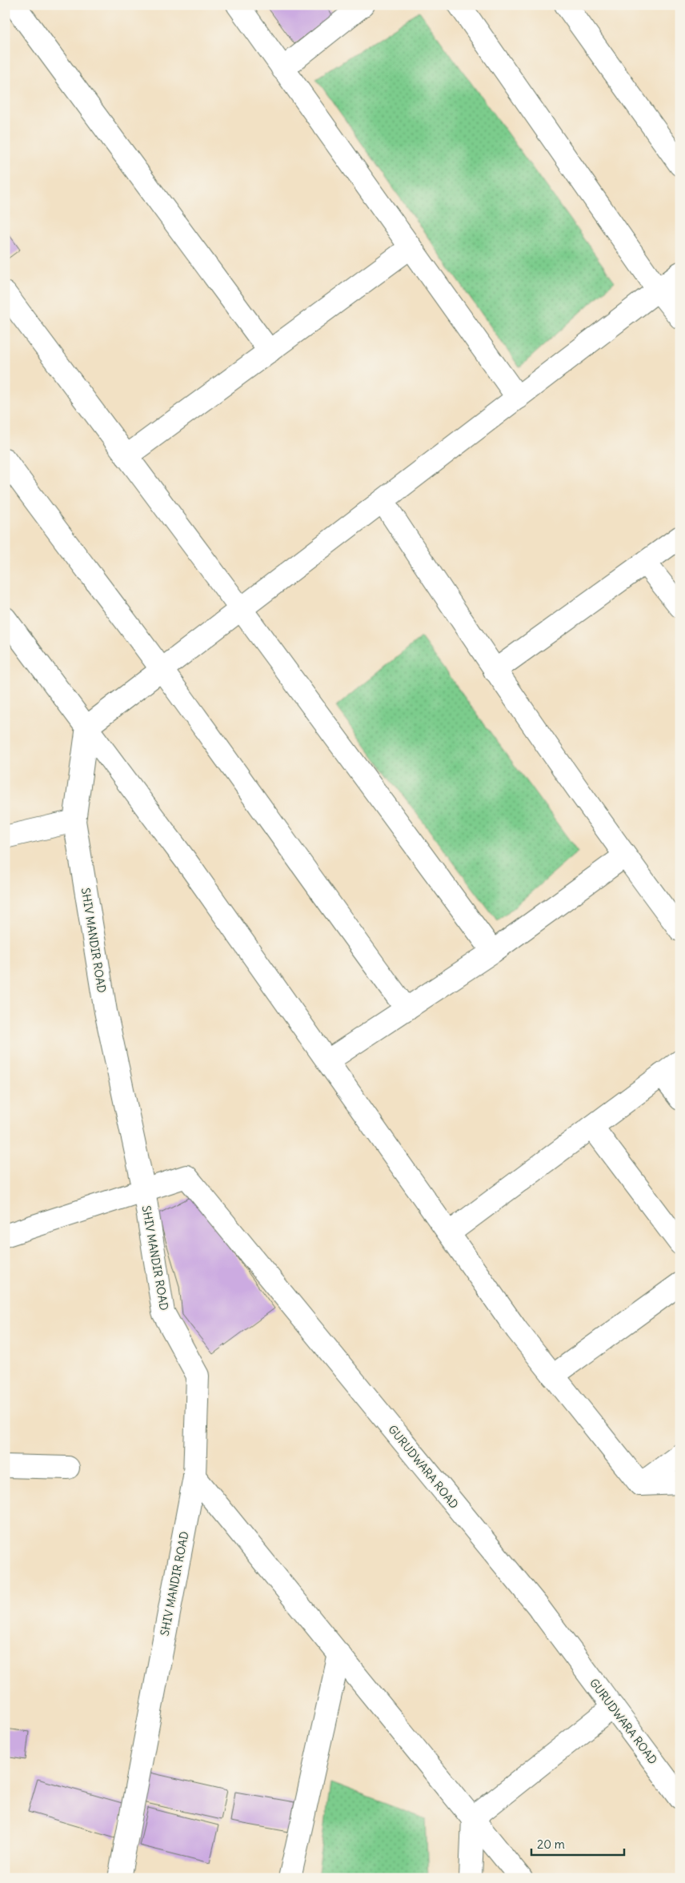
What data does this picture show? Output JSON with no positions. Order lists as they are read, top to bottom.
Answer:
{
  "streets": {
    "street": ["SHIV MANDIR ROAD", "GURUDWARA ROAD"]
  },
  "crossings": [
    ["SHIV MANDIR ROAD", "GURUDWARA ROAD"]
  ],
  "scale_bar": "20 m"
}
